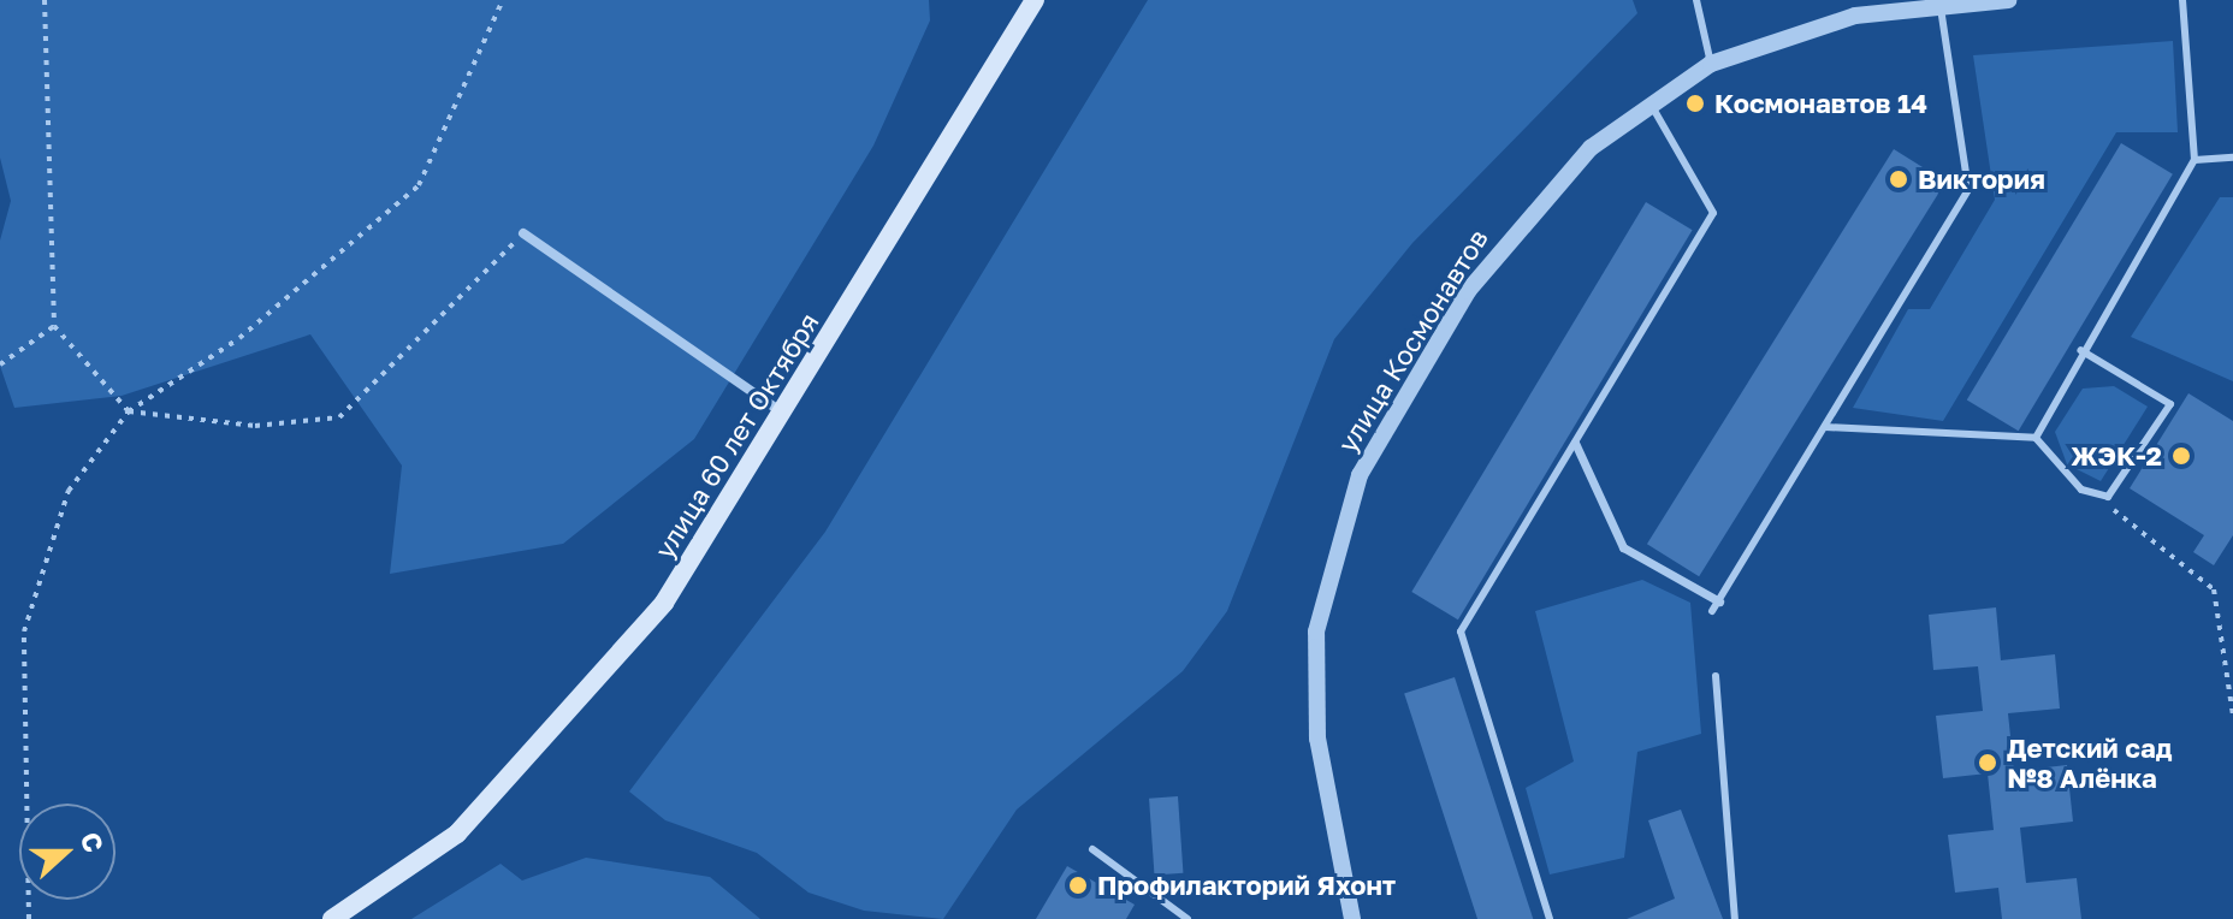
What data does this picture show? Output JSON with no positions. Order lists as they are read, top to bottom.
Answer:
{
  "streets": {
    "main road": ["улица 60 лет Октября"],
    "street": ["улица Космонавтов"]
  },
  "places": [
    "Космонавтов 14",
    "Виктория",
    "ЖЭК-2",
    "Детский сад №8 Алёнка",
    "Профилакторий Яхонт"
  ],
  "north": "right"
}
